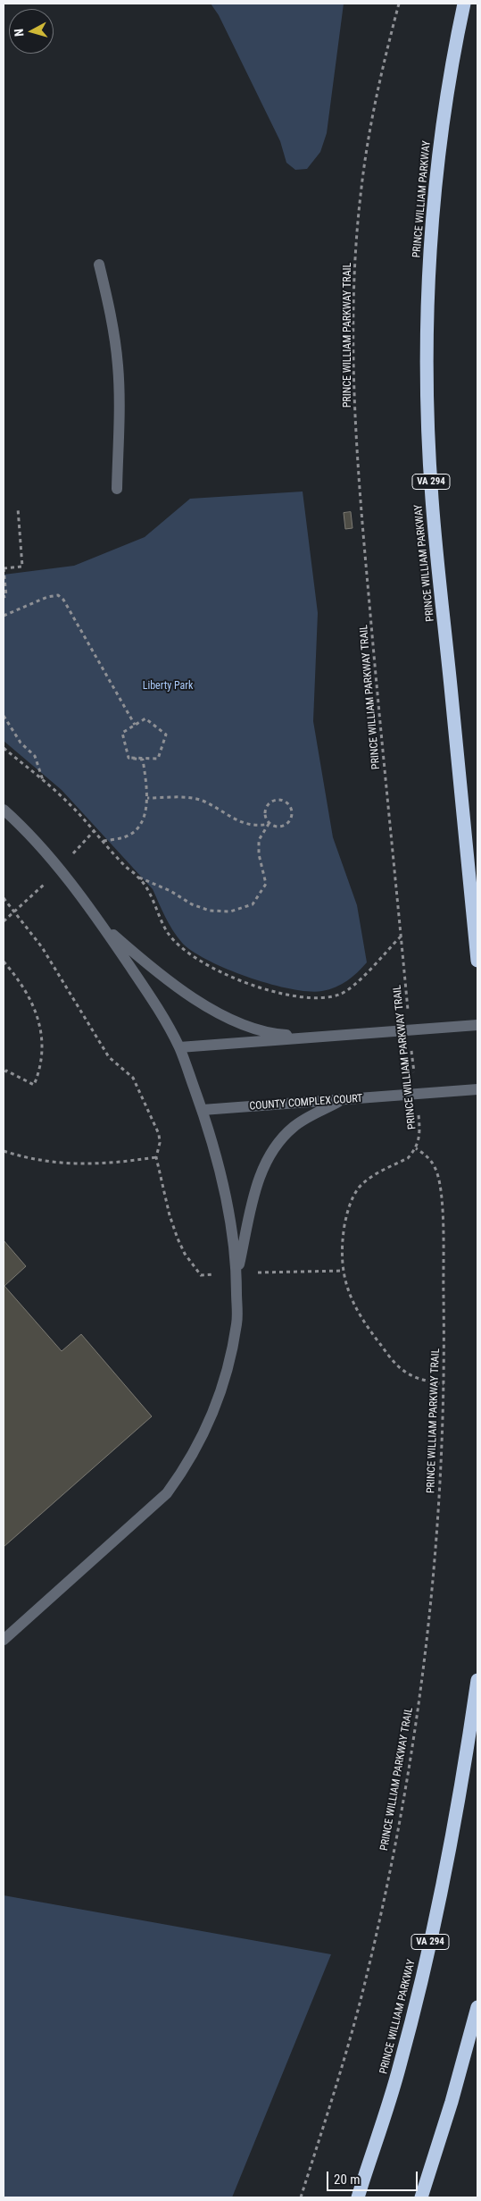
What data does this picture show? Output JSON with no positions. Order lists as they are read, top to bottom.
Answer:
{
  "streets": {
    "highway": ["PRINCE WILLIAM PARKWAY", "VA 294"],
    "street": ["COUNTY COMPLEX COURT"],
    "path": ["PRINCE WILLIAM PARKWAY TRAIL"]
  },
  "crossings": [
    ["PRINCE WILLIAM PARKWAY TRAIL", "COUNTY COMPLEX COURT"]
  ],
  "parks": ["Liberty Park"],
  "scale_bar": "20 m",
  "north": "left"
}
